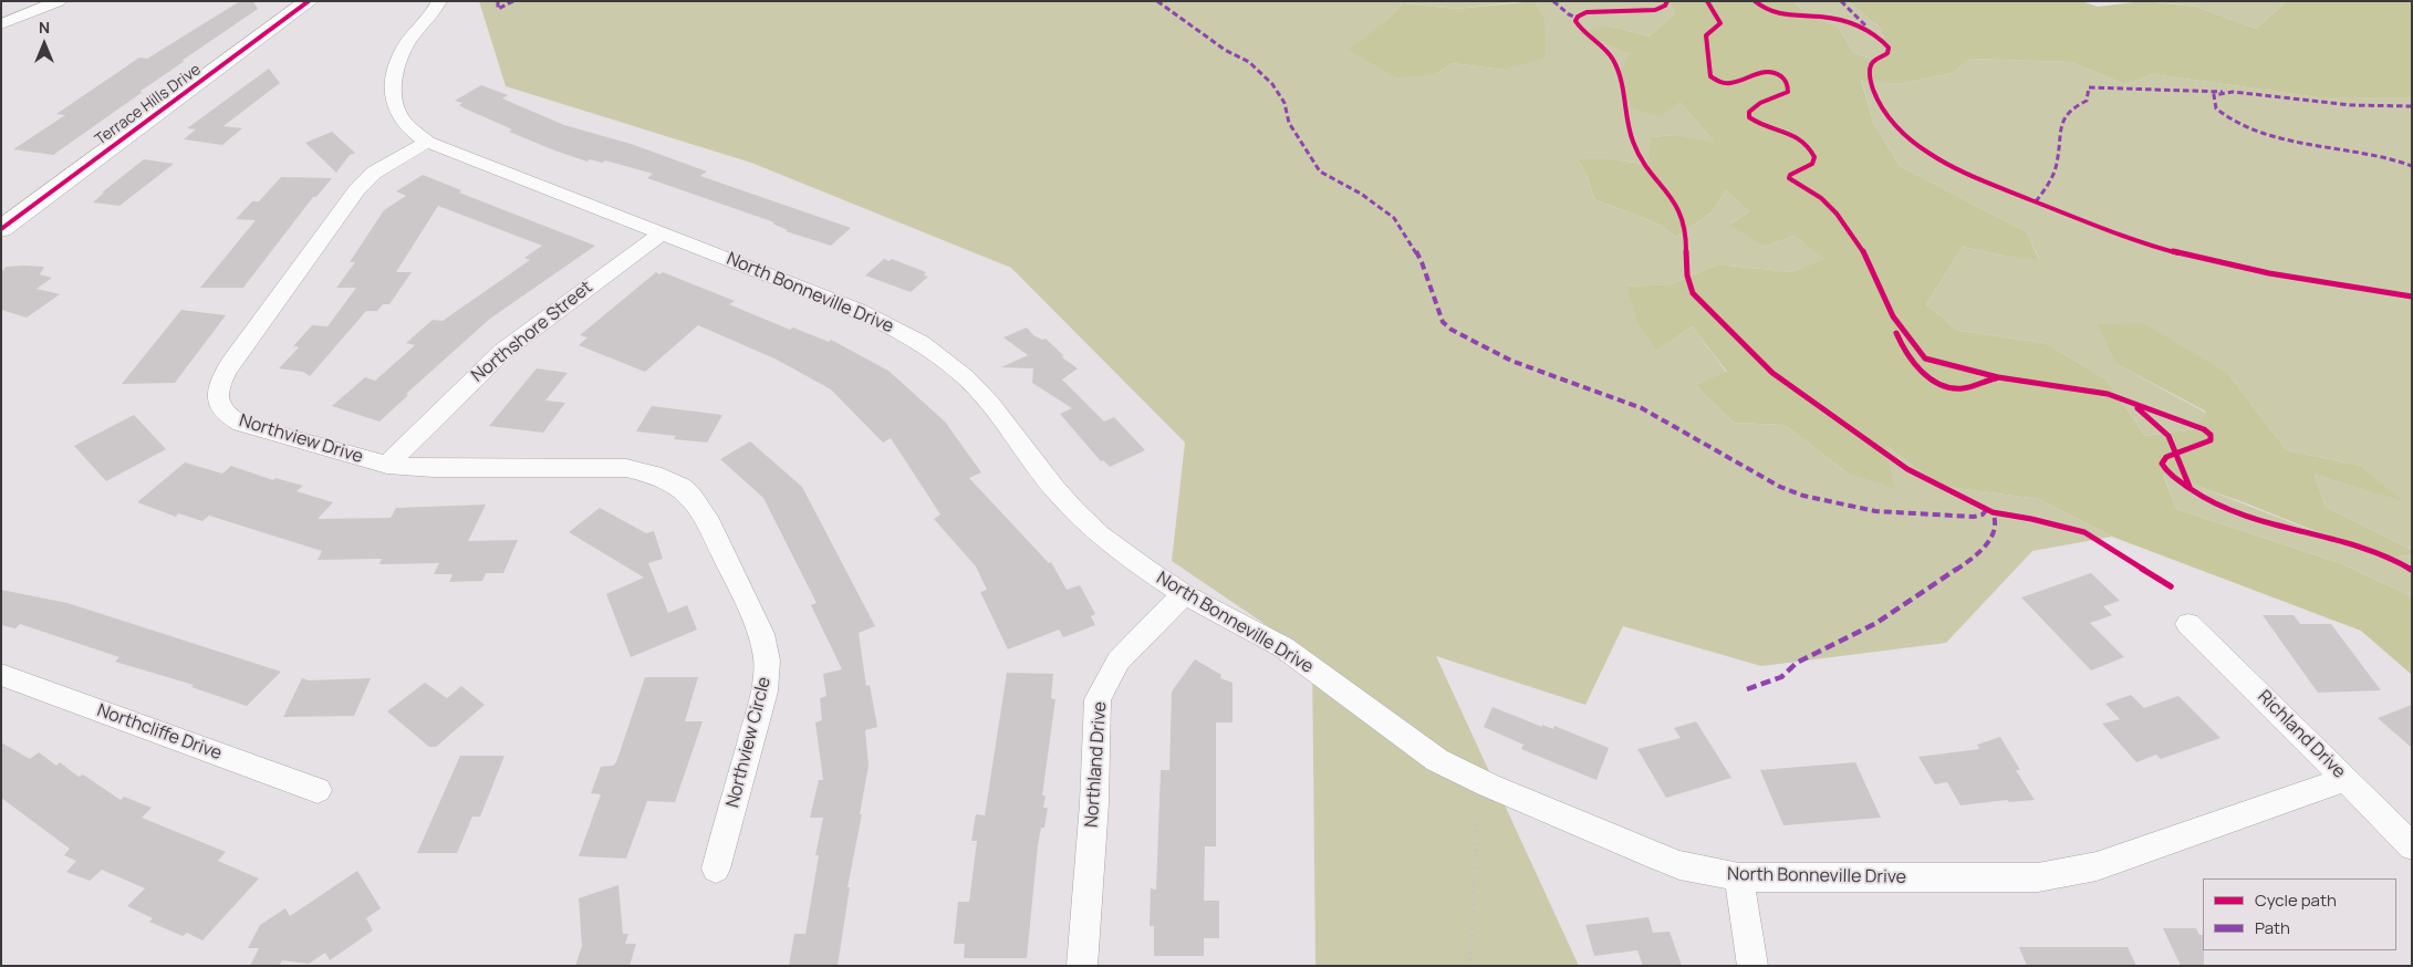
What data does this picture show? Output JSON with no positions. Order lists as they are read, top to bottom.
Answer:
{
  "streets": {
    "street": [
      "Terrace Hills Drive",
      "North Bonneville Drive",
      "Northshore Street",
      "Northview Drive",
      "Northcliffe Drive",
      "Richland Drive",
      "Northview Circle",
      "Northland Drive"
    ]
  },
  "crossings": [
    ["North Bonneville Drive", "Northshore Street"],
    ["North Bonneville Drive", "Northview Drive"],
    ["North Bonneville Drive", "Richland Drive"],
    ["North Bonneville Drive", "Northland Drive"],
    ["Northshore Street", "Northview Drive"],
    ["Northview Drive", "Northview Circle"]
  ],
  "legend": ["Cycle path", "Path"],
  "north": "top"
}
